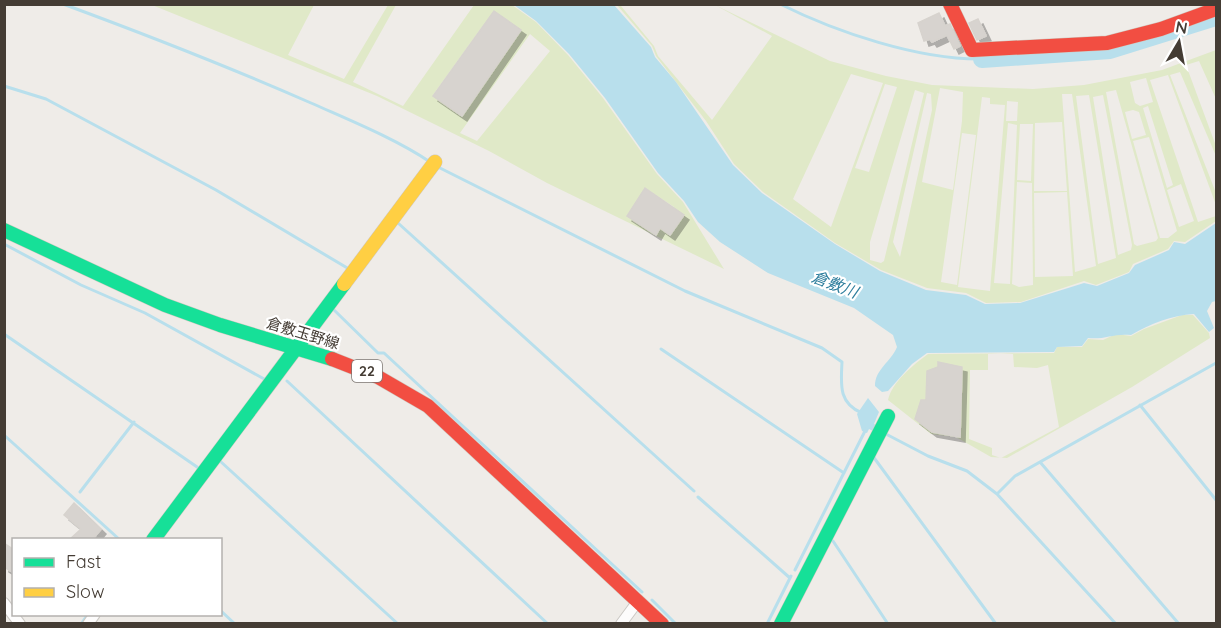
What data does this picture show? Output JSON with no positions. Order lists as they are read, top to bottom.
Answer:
{
  "streets": {
    "street": ["倉敷玉野線", "22"]
  },
  "water": ["倉敷川"],
  "legend": ["Fast", "Slow"],
  "north": "top"
}
